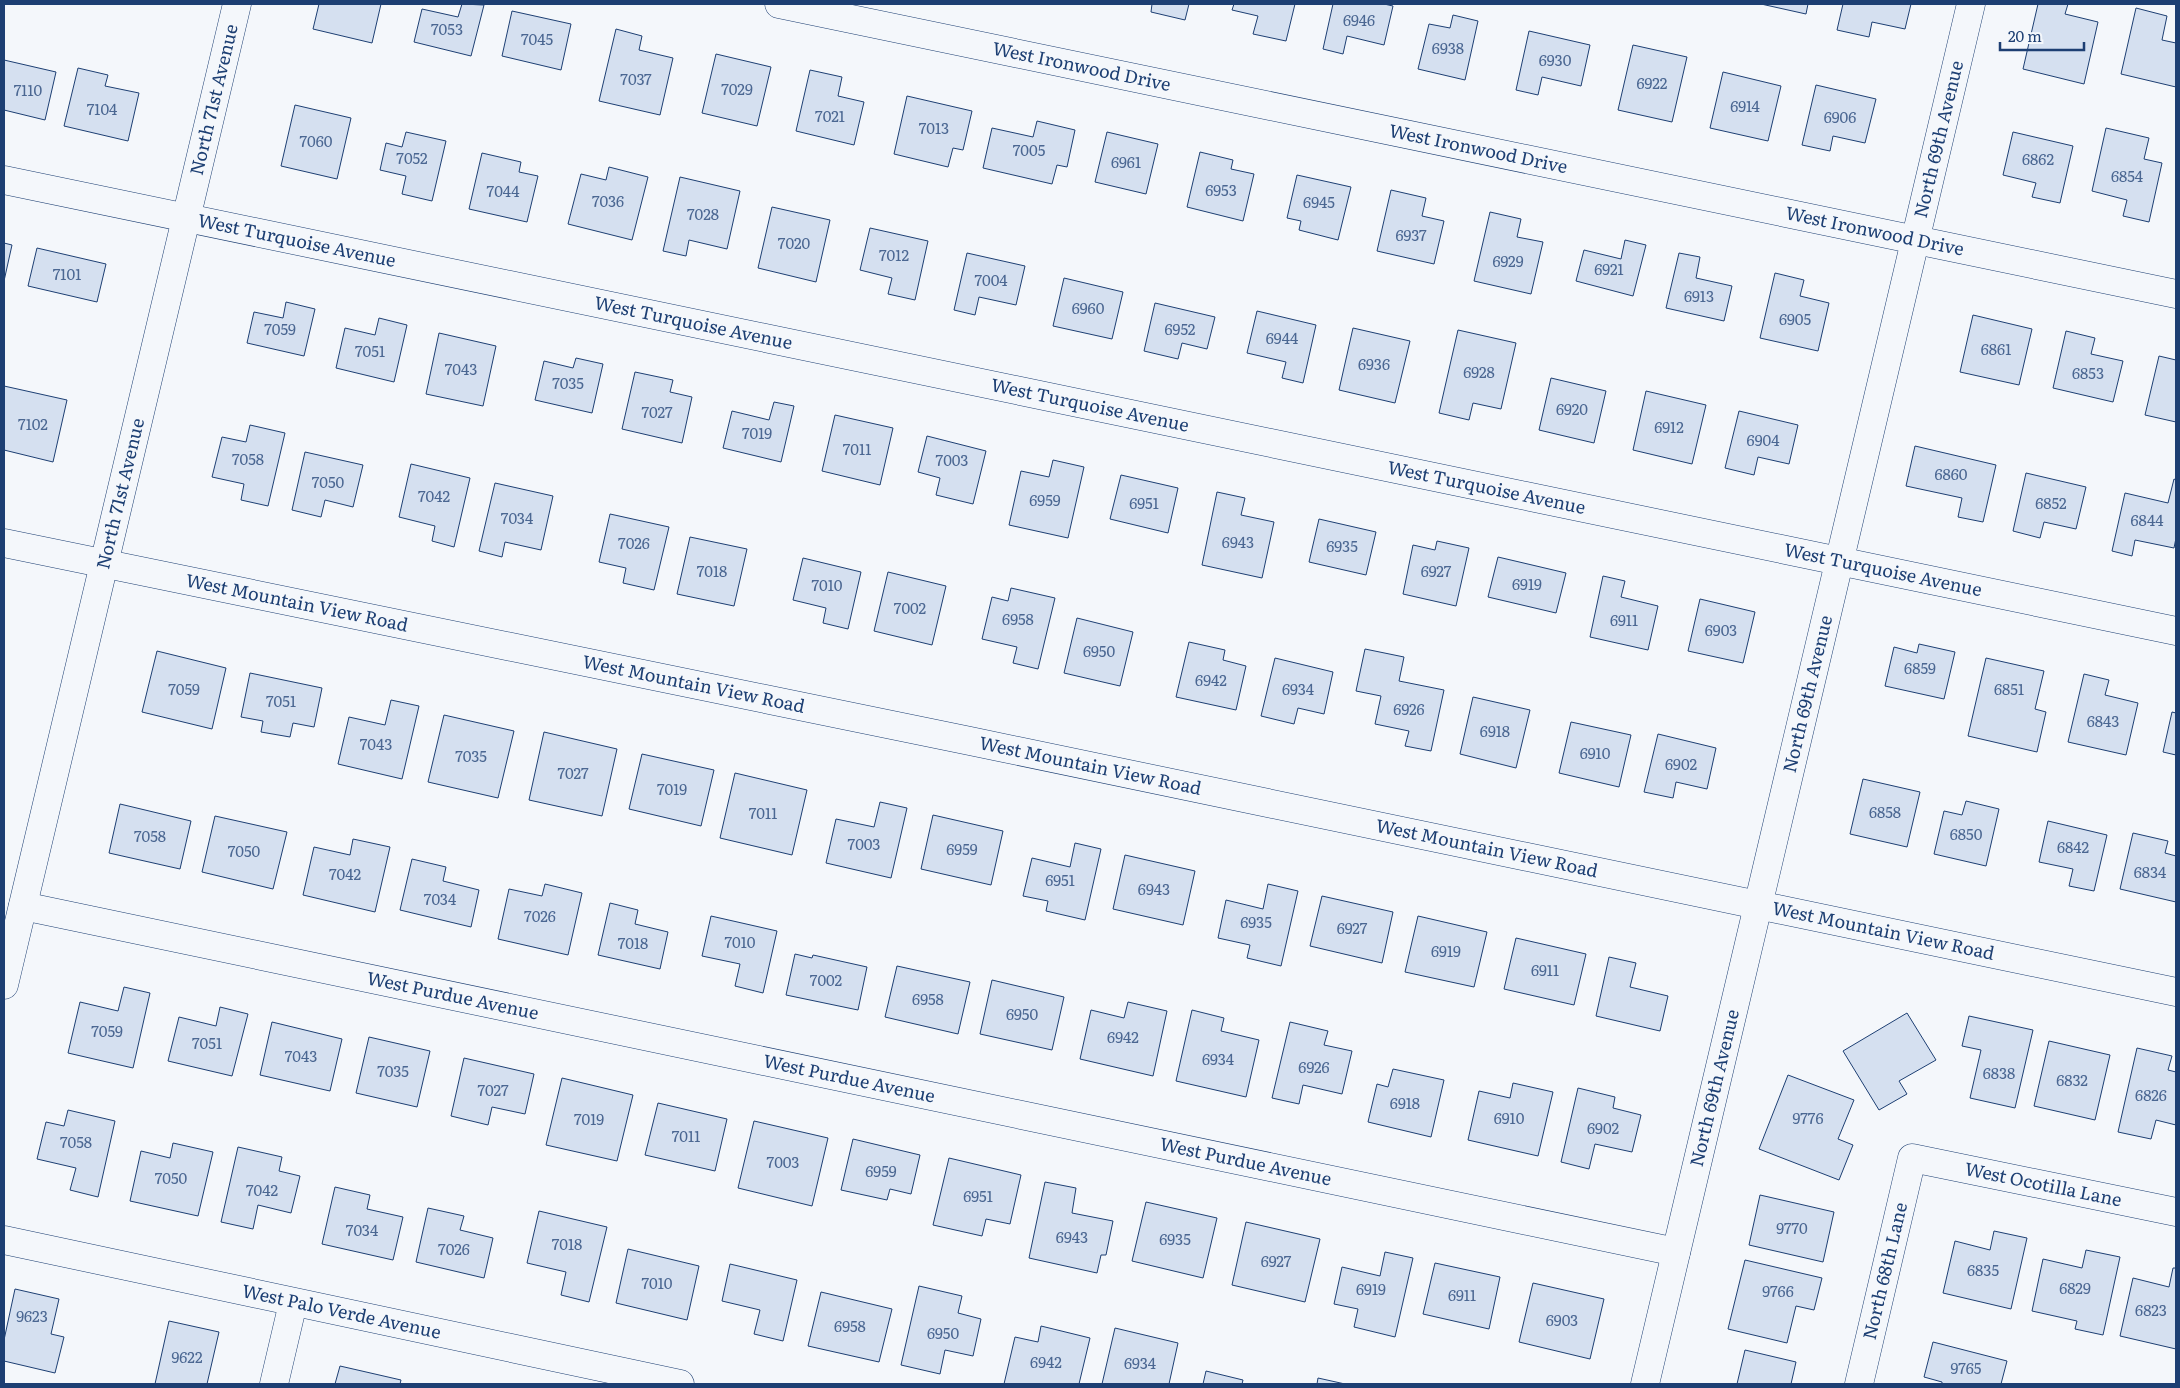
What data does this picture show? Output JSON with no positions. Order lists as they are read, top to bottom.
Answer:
{
  "streets": {
    "street": [
      "West Ironwood Drive",
      "North 71st Avenue",
      "North 69th Avenue",
      "West Turquoise Avenue",
      "West Mountain View Road",
      "West Purdue Avenue",
      "West Ocotilla Lane",
      "North 68th Lane",
      "West Palo Verde Avenue"
    ]
  },
  "crossings": [
    ["West Ironwood Drive", "North 69th Avenue"],
    ["North 71st Avenue", "West Turquoise Avenue"],
    ["North 71st Avenue", "West Mountain View Road"],
    ["North 71st Avenue", "West Purdue Avenue"],
    ["North 69th Avenue", "West Turquoise Avenue"],
    ["North 69th Avenue", "West Mountain View Road"],
    ["North 69th Avenue", "West Purdue Avenue"],
    ["West Ocotilla Lane", "North 68th Lane"]
  ],
  "house_numbers": [
    "6946",
    "7053",
    "7045",
    "6938",
    "6930",
    "7037",
    "6922",
    "7029",
    "7110",
    "6914",
    "7104",
    "7021",
    "6906",
    "7013",
    "7060",
    "7005",
    "7052",
    "6862",
    "6961",
    "6854",
    "6953",
    "7044",
    "7036",
    "6945",
    "7028",
    "6937",
    "7020",
    "7012",
    "6929",
    "6921",
    "7101",
    "7004",
    "6913",
    "6960",
    "6905",
    "7059",
    "6952",
    "6944",
    "6861",
    "7051",
    "6936",
    "7043",
    "6928",
    "6853",
    "7035",
    "6920",
    "7027",
    "7102",
    "6912",
    "7019",
    "6904",
    "7011",
    "7058",
    "7003",
    "6860",
    "7050",
    "7042",
    "6959",
    "6951",
    "6852",
    "7034",
    "6844",
    "6943",
    "7026",
    "6935",
    "7018",
    "6927",
    "6919",
    "7010",
    "7002",
    "6958",
    "6911",
    "6903",
    "6950",
    "6859",
    "6942",
    "7059",
    "6934",
    "6851",
    "7051",
    "6926",
    "6843",
    "6918",
    "7043",
    "6910",
    "7035",
    "6902",
    "7027",
    "7019",
    "6858",
    "7011",
    "6850",
    "7058",
    "7003",
    "6842",
    "6959",
    "7050",
    "6834",
    "7042",
    "6951",
    "6943",
    "7034",
    "7026",
    "6935",
    "6927",
    "7010",
    "7018",
    "6919",
    "6911",
    "7002",
    "6958",
    "6950",
    "7059",
    "6942",
    "7051",
    "7043",
    "6934",
    "6926",
    "7035",
    "6838",
    "6832",
    "7027",
    "6826",
    "6918",
    "6910",
    "9776",
    "7019",
    "6902",
    "7011",
    "7058",
    "7003",
    "6959",
    "7050",
    "7042",
    "6951",
    "9770",
    "7034",
    "6943",
    "6935",
    "7018",
    "7026",
    "6927",
    "6835",
    "7010",
    "6829",
    "6919",
    "9766",
    "6911",
    "6823",
    "9623",
    "6903",
    "6958",
    "6950",
    "9622",
    "6942",
    "6934",
    "9765"
  ],
  "scale_bar": "20 m"
}
